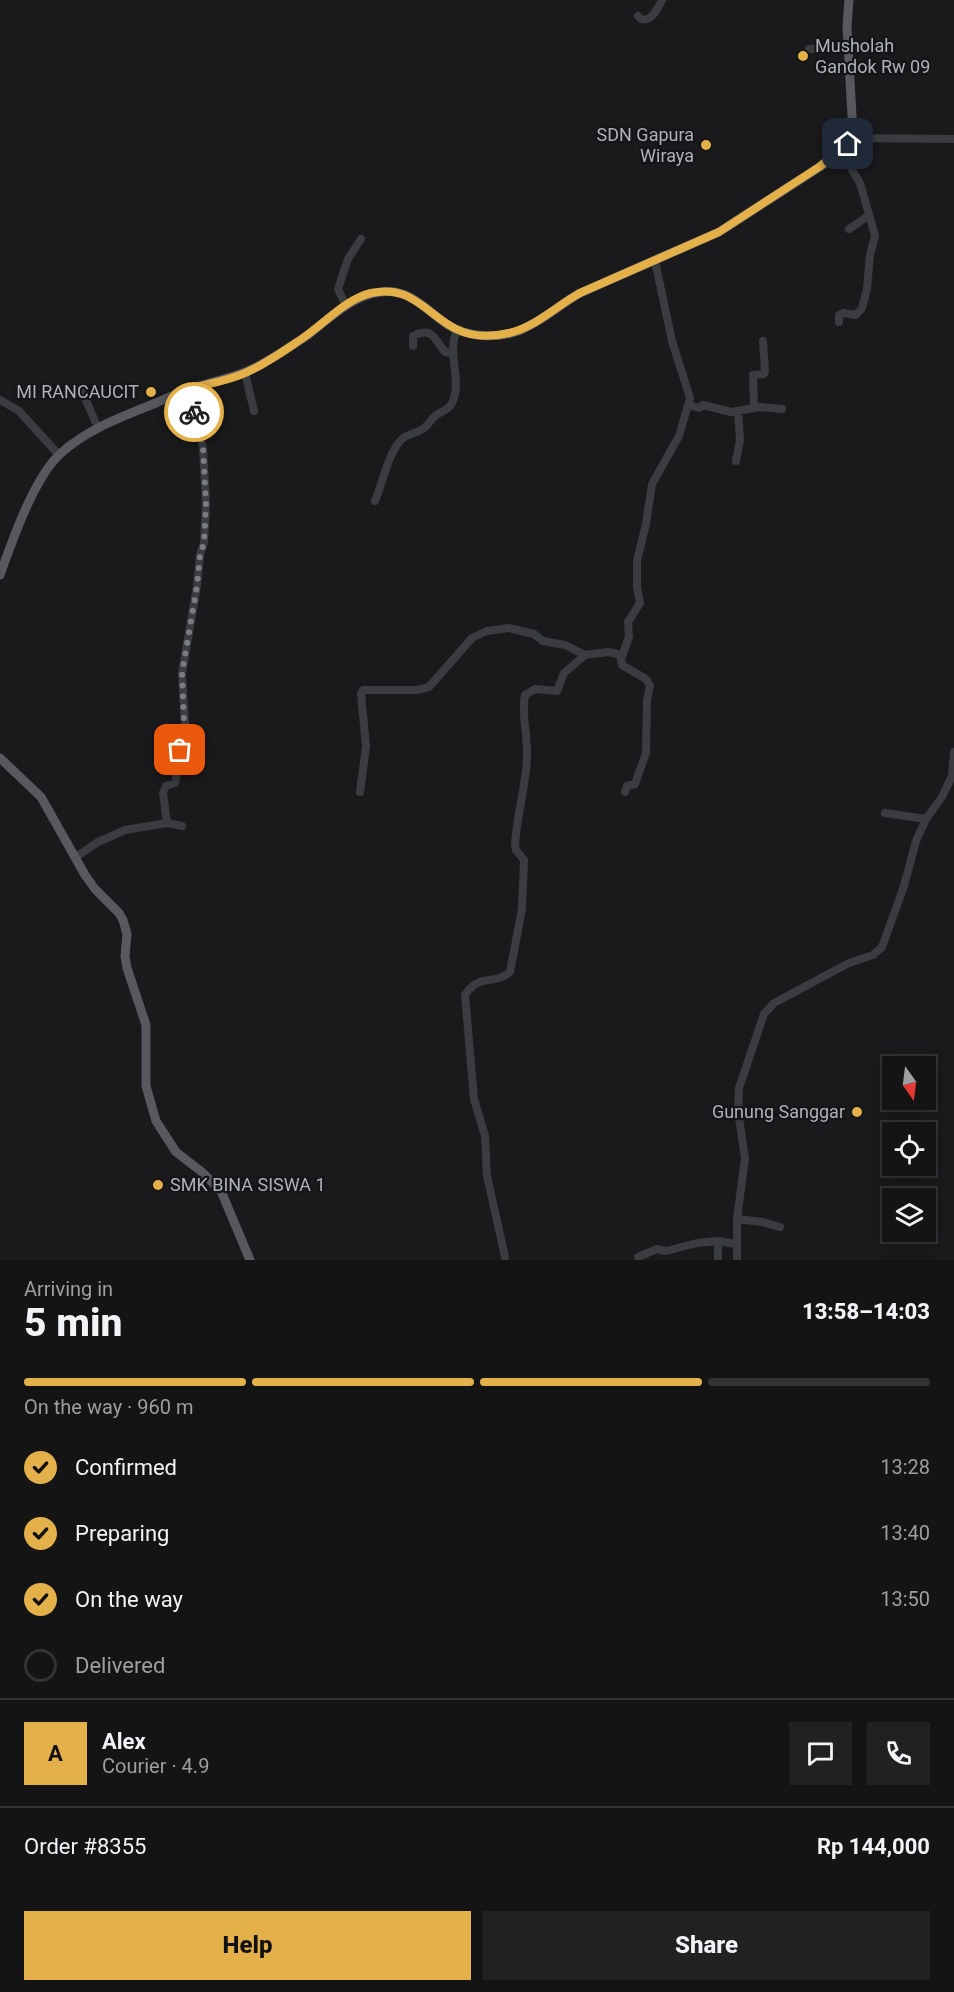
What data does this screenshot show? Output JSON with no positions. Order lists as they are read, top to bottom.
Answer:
{
  "places": [
    "Musholah Gandok Rw 09",
    "SDN Gapura Wiraya",
    "MI RANCAUCIT",
    "Gunung Sanggar",
    "SMK BINA SISWA 1"
  ],
  "north": "bottom",
  "page": {
    "heading": ["5 min", "Arriving in", "13:58–14:03"],
    "panel": [
      "Alex",
      "Courier · 4.9",
      "Order #8355",
      "Rp 144,000"
    ],
    "bar": "On the way · 960 m",
    "list": [
      ["Confirmed", "13:28"],
      ["Preparing", "13:40"],
      ["On the way", "13:50"],
      "Delivered"
    ],
    "round": "A",
    "buttons": ["Help", "Share"]
  }
}
